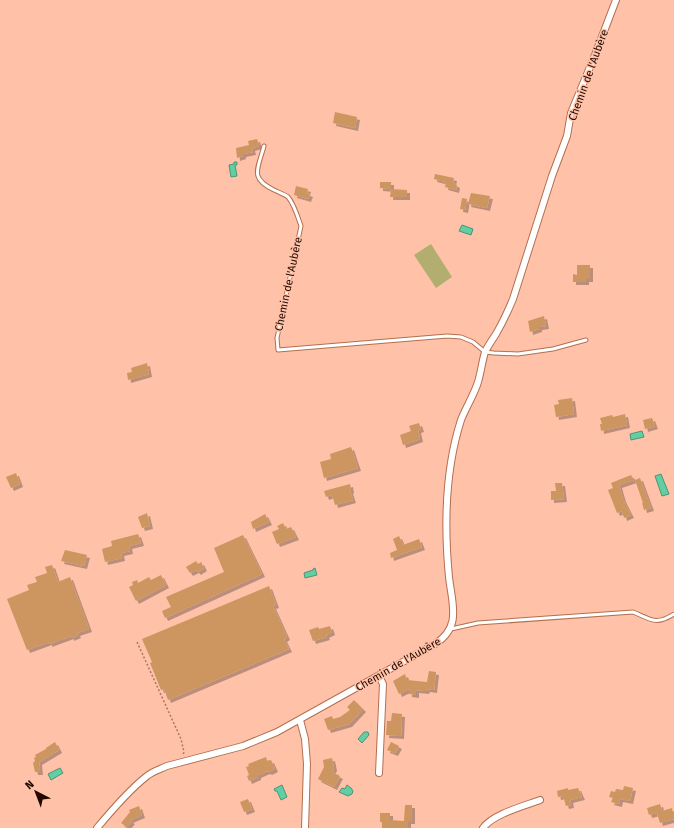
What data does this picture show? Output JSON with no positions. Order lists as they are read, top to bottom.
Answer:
{
  "streets": {
    "street": ["Chemin de l'Aubère"]
  },
  "north": "top left"
}
